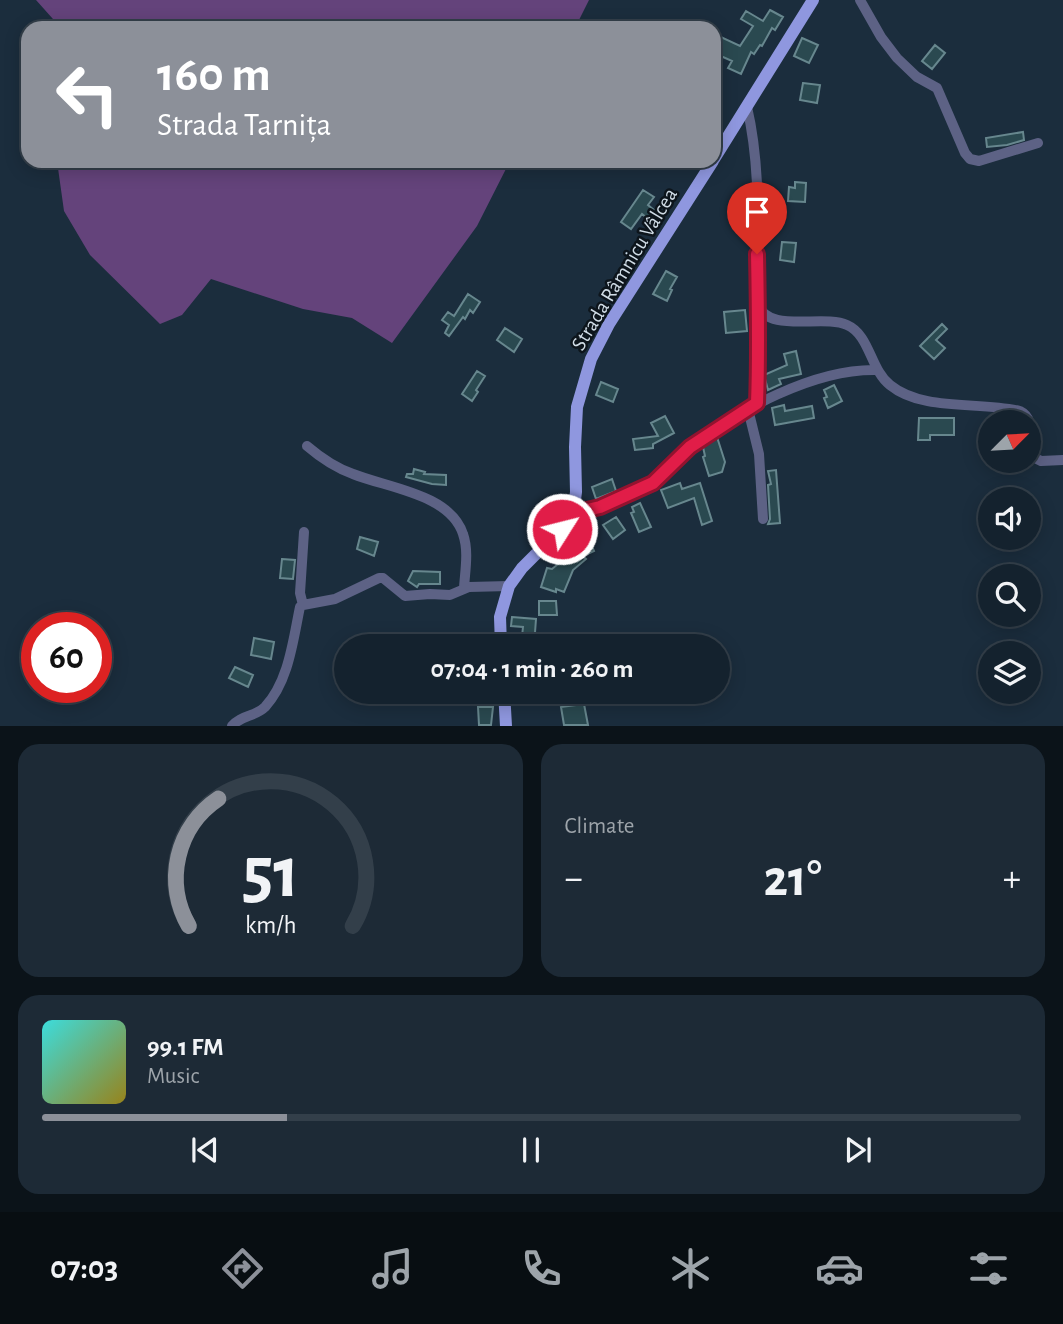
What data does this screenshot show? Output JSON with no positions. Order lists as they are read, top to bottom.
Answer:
{
  "streets": {
    "main road": ["Strada Râmnicu Vâlcea"]
  },
  "north": "top right",
  "page": {
    "turn": ["160 m", "Strada Tarnița"],
    "limit": "60",
    "trip": "07:04 · 1 min · 260 m",
    "tile": "Climate",
    "heat": ["−", "21°", "+"],
    "song": ["99.1 FM", "Music"],
    "tabs": "07:03",
    "gauge": ["51", "km/h"]
  }
}
